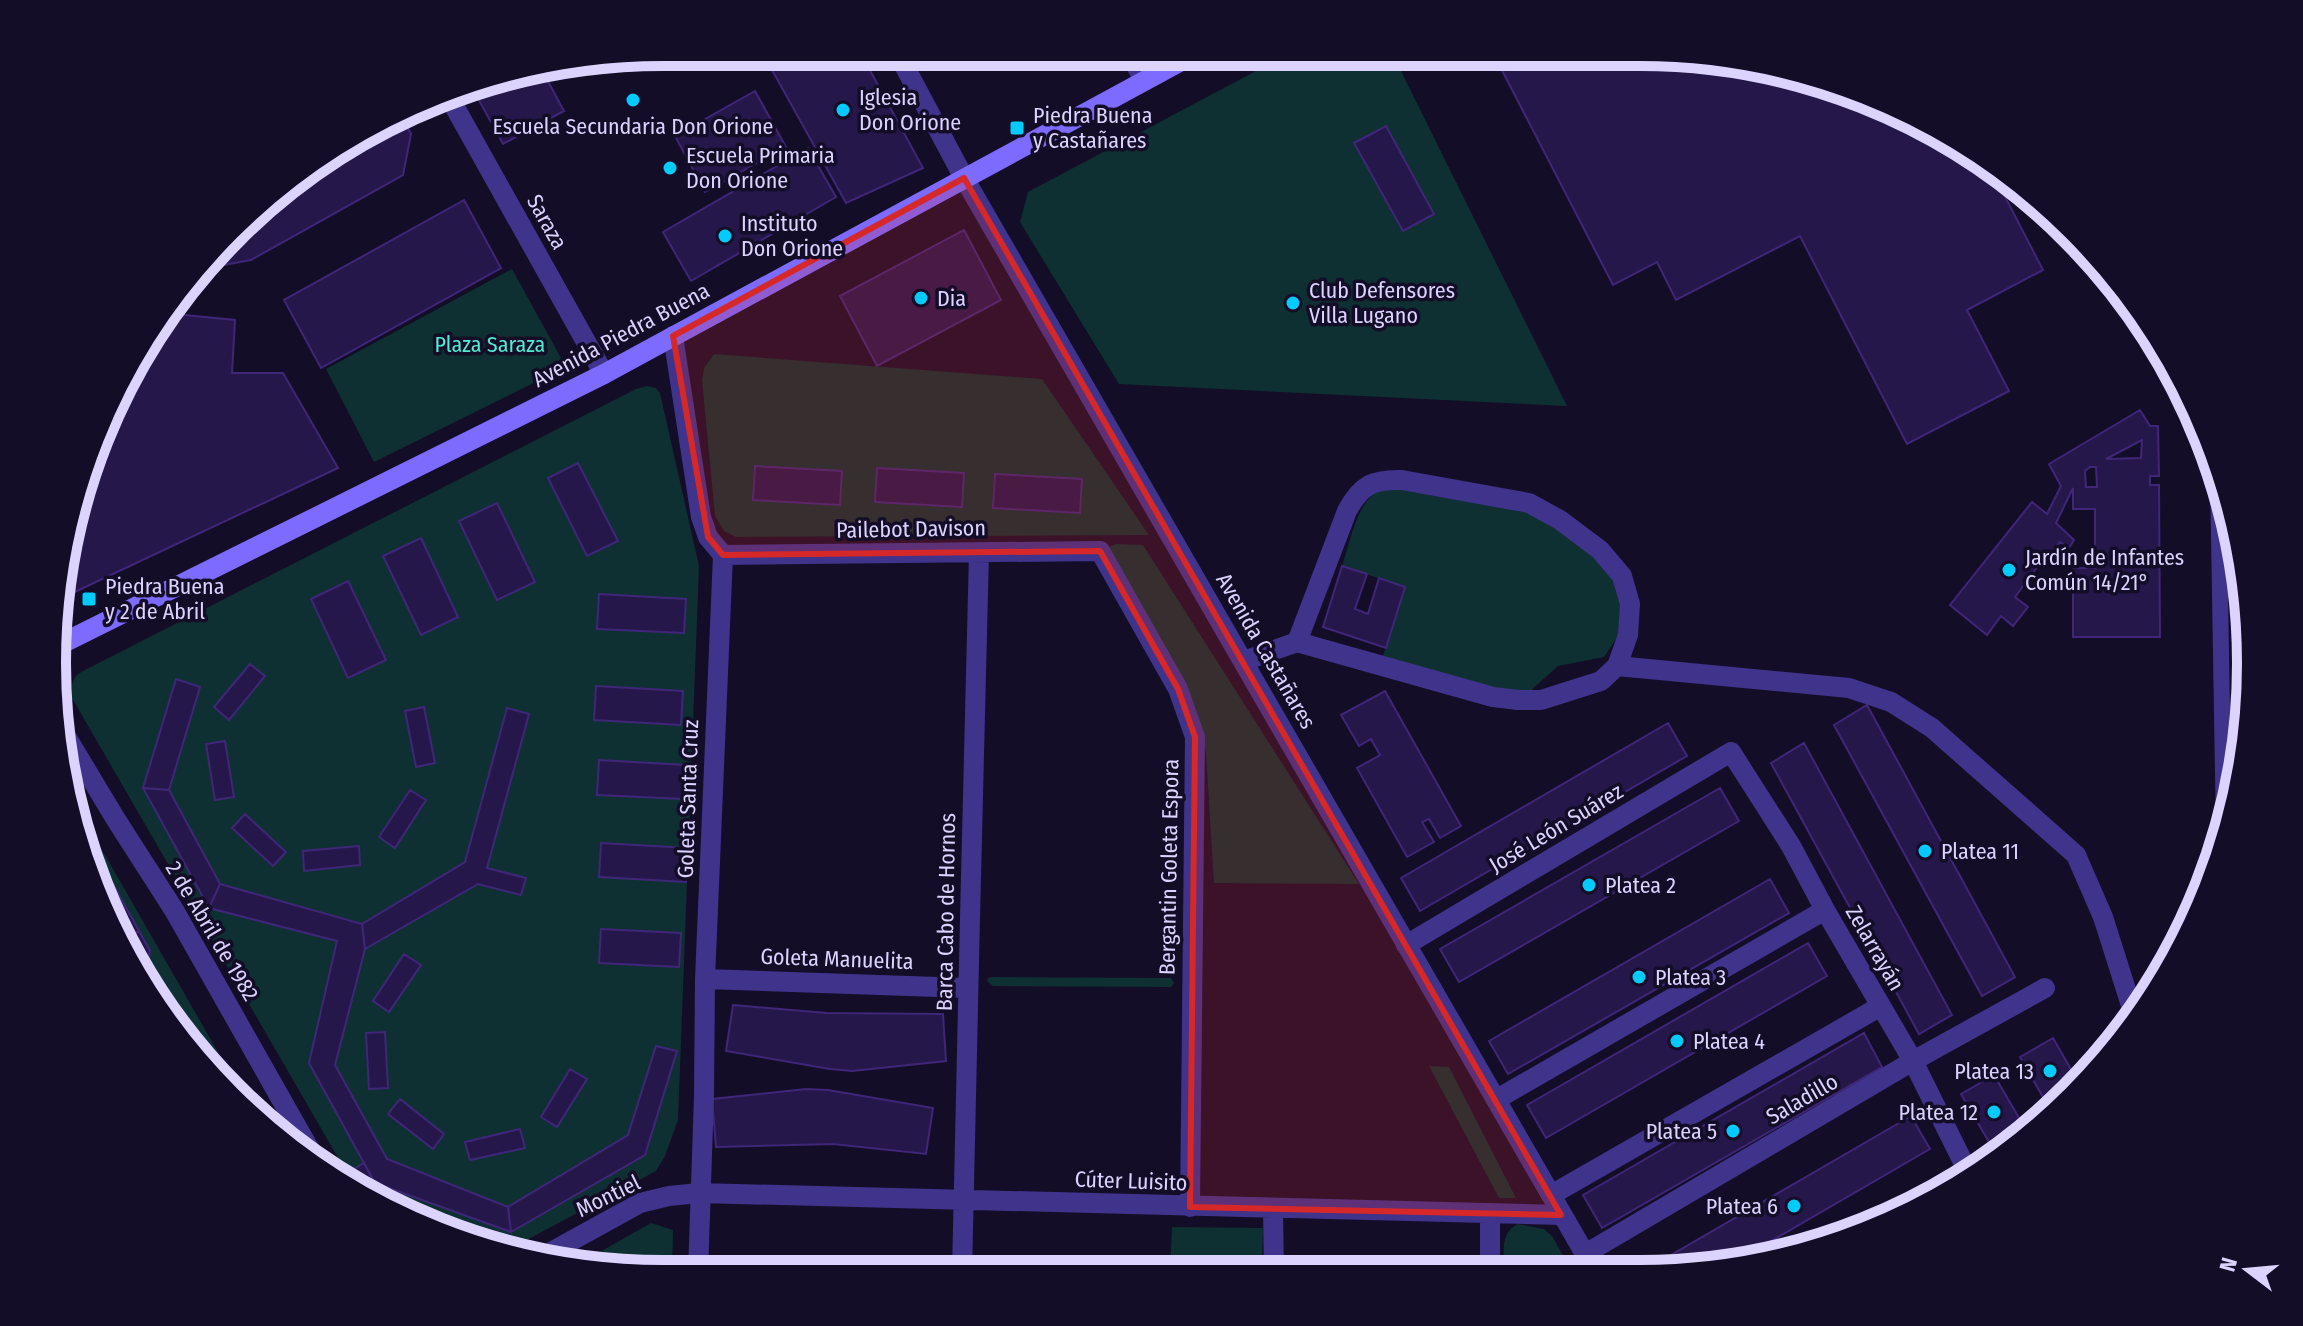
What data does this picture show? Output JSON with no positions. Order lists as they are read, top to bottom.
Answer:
{
  "streets": {
    "main road": ["Avenida Piedra Buena"],
    "street": [
      "Saraza",
      "Pailebot Davison",
      "Avenida Castañares",
      "Goleta Santa Cruz",
      "José León Suárez",
      "Bergantin Goleta Espora",
      "Barca Cabo de Hornos",
      "2 de Abril de 1982",
      "Zelarrayán",
      "Goleta Manuelita",
      "Saladillo",
      "Cúter Luisito",
      "Montiel"
    ]
  },
  "crossings": [
    ["Saraza", "Avenida Piedra Buena"],
    ["Avenida Piedra Buena", "Avenida Castañares"],
    ["Pailebot Davison", "Goleta Santa Cruz"],
    ["Pailebot Davison", "Bergantin Goleta Espora"],
    ["Pailebot Davison", "Barca Cabo de Hornos"],
    ["Avenida Castañares", "José León Suárez"],
    ["Avenida Castañares", "Cúter Luisito"],
    ["Goleta Santa Cruz", "Goleta Manuelita"],
    ["Goleta Santa Cruz", "Cúter Luisito"],
    ["Goleta Santa Cruz", "Montiel"],
    ["José León Suárez", "Zelarrayán"],
    ["Bergantin Goleta Espora", "Cúter Luisito"],
    ["Barca Cabo de Hornos", "Goleta Manuelita"],
    ["Barca Cabo de Hornos", "Cúter Luisito"],
    ["Zelarrayán", "Saladillo"],
    ["Cúter Luisito", "Montiel"]
  ],
  "parks": ["Plaza Saraza"],
  "places": {
    "other": [
      "Escuela Secundaria Don Orione",
      "Iglesia Don Orione",
      "Escuela Primaria Don Orione",
      "Instituto Don Orione",
      "Dia",
      "Club Defensores Villa Lugano",
      "Jardín de Infantes Común 14/21°",
      "Platea 11",
      "Platea 2",
      "Platea 3",
      "Platea 4",
      "Platea 13",
      "Platea 12",
      "Platea 5",
      "Platea 6"
    ],
    "transit": ["Piedra Buena y Castañares", "Piedra Buena y 2 de Abril"]
  },
  "north": "left"
}
